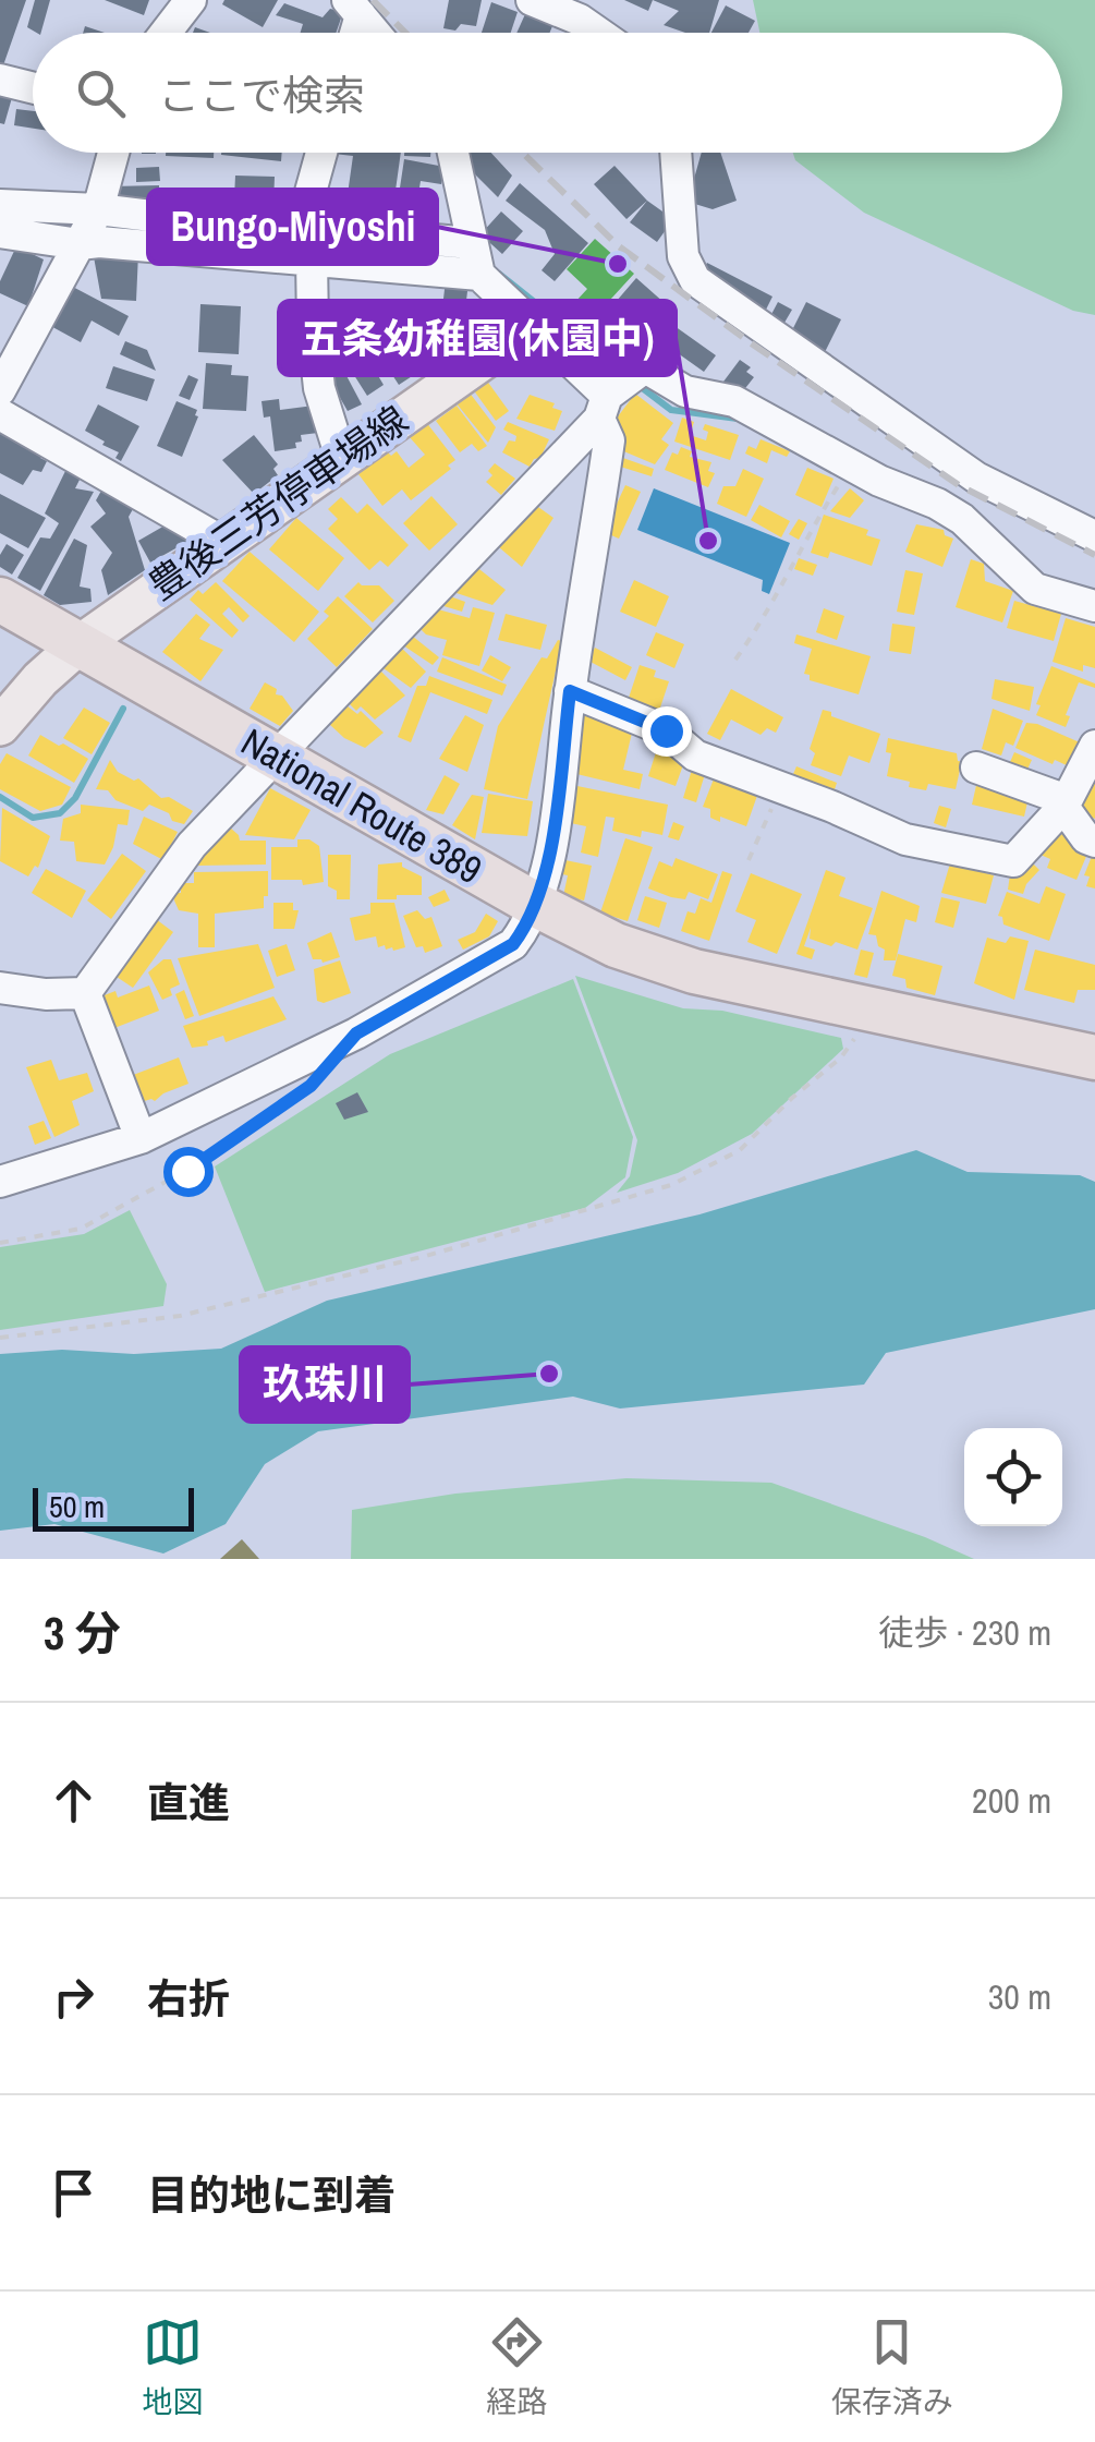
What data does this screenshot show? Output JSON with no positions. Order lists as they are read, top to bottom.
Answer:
{
  "streets": {
    "highway": ["National Route 389"],
    "main road": ["豊後三芳停車場線"]
  },
  "crossings": [
    ["豊後三芳停車場線", "National Route 389"]
  ],
  "places": ["Bungo-Miyoshi", "五条幼稚園(休園中)", "玖珠川"],
  "scale_bar": "50 m",
  "page": {
    "search": "ここで検索",
    "scale": "50 m",
    "heading": ["3 分", "徒歩 · 230 m"],
    "list": [
      ["直進", "200 m"],
      ["右折", "30 m"],
      "目的地に到着"
    ],
    "nav": ["地図", "経路", "保存済み"]
  }
}
